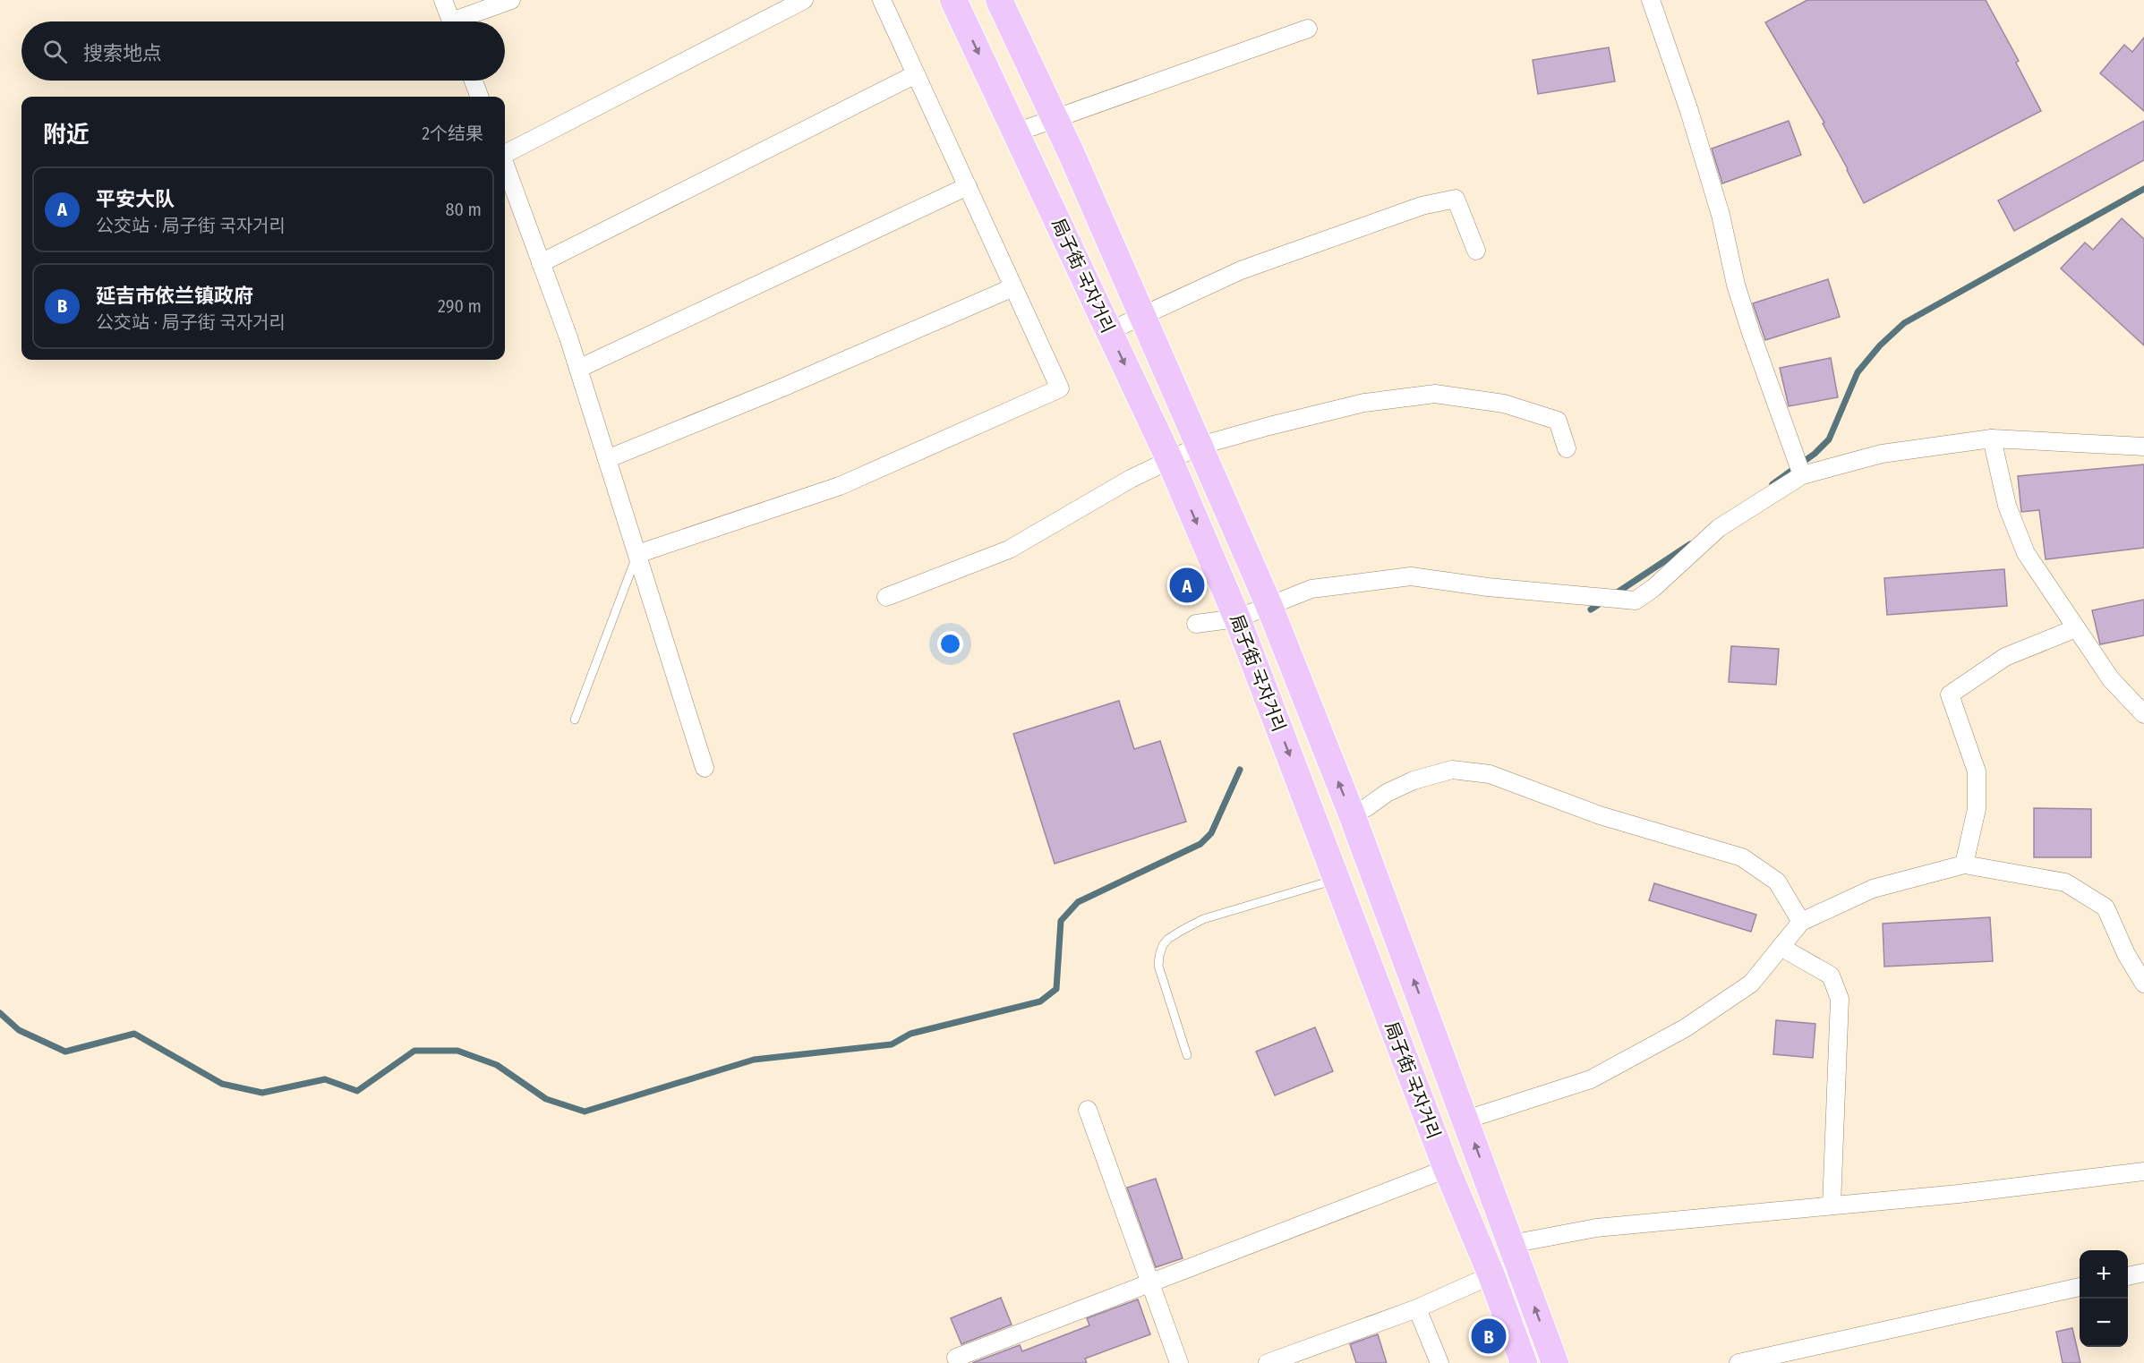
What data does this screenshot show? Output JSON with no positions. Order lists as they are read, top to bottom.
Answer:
{
  "streets": {
    "main road": ["局子街 국자거리"]
  },
  "page": {
    "search": "搜索地点",
    "heading": ["附近", "2个结果"],
    "list": [
      {
        "mark": "A",
        "name": "平安大队",
        "note": "公交站 · 局子街 국자거리",
        "value": "80 m"
      },
      {
        "mark": "B",
        "name": "延吉市依兰镇政府",
        "note": "公交站 · 局子街 국자거리",
        "value": "290 m"
      }
    ],
    "pins": ["A", "B"],
    "map_buttons": ["+", "−"]
  }
}
